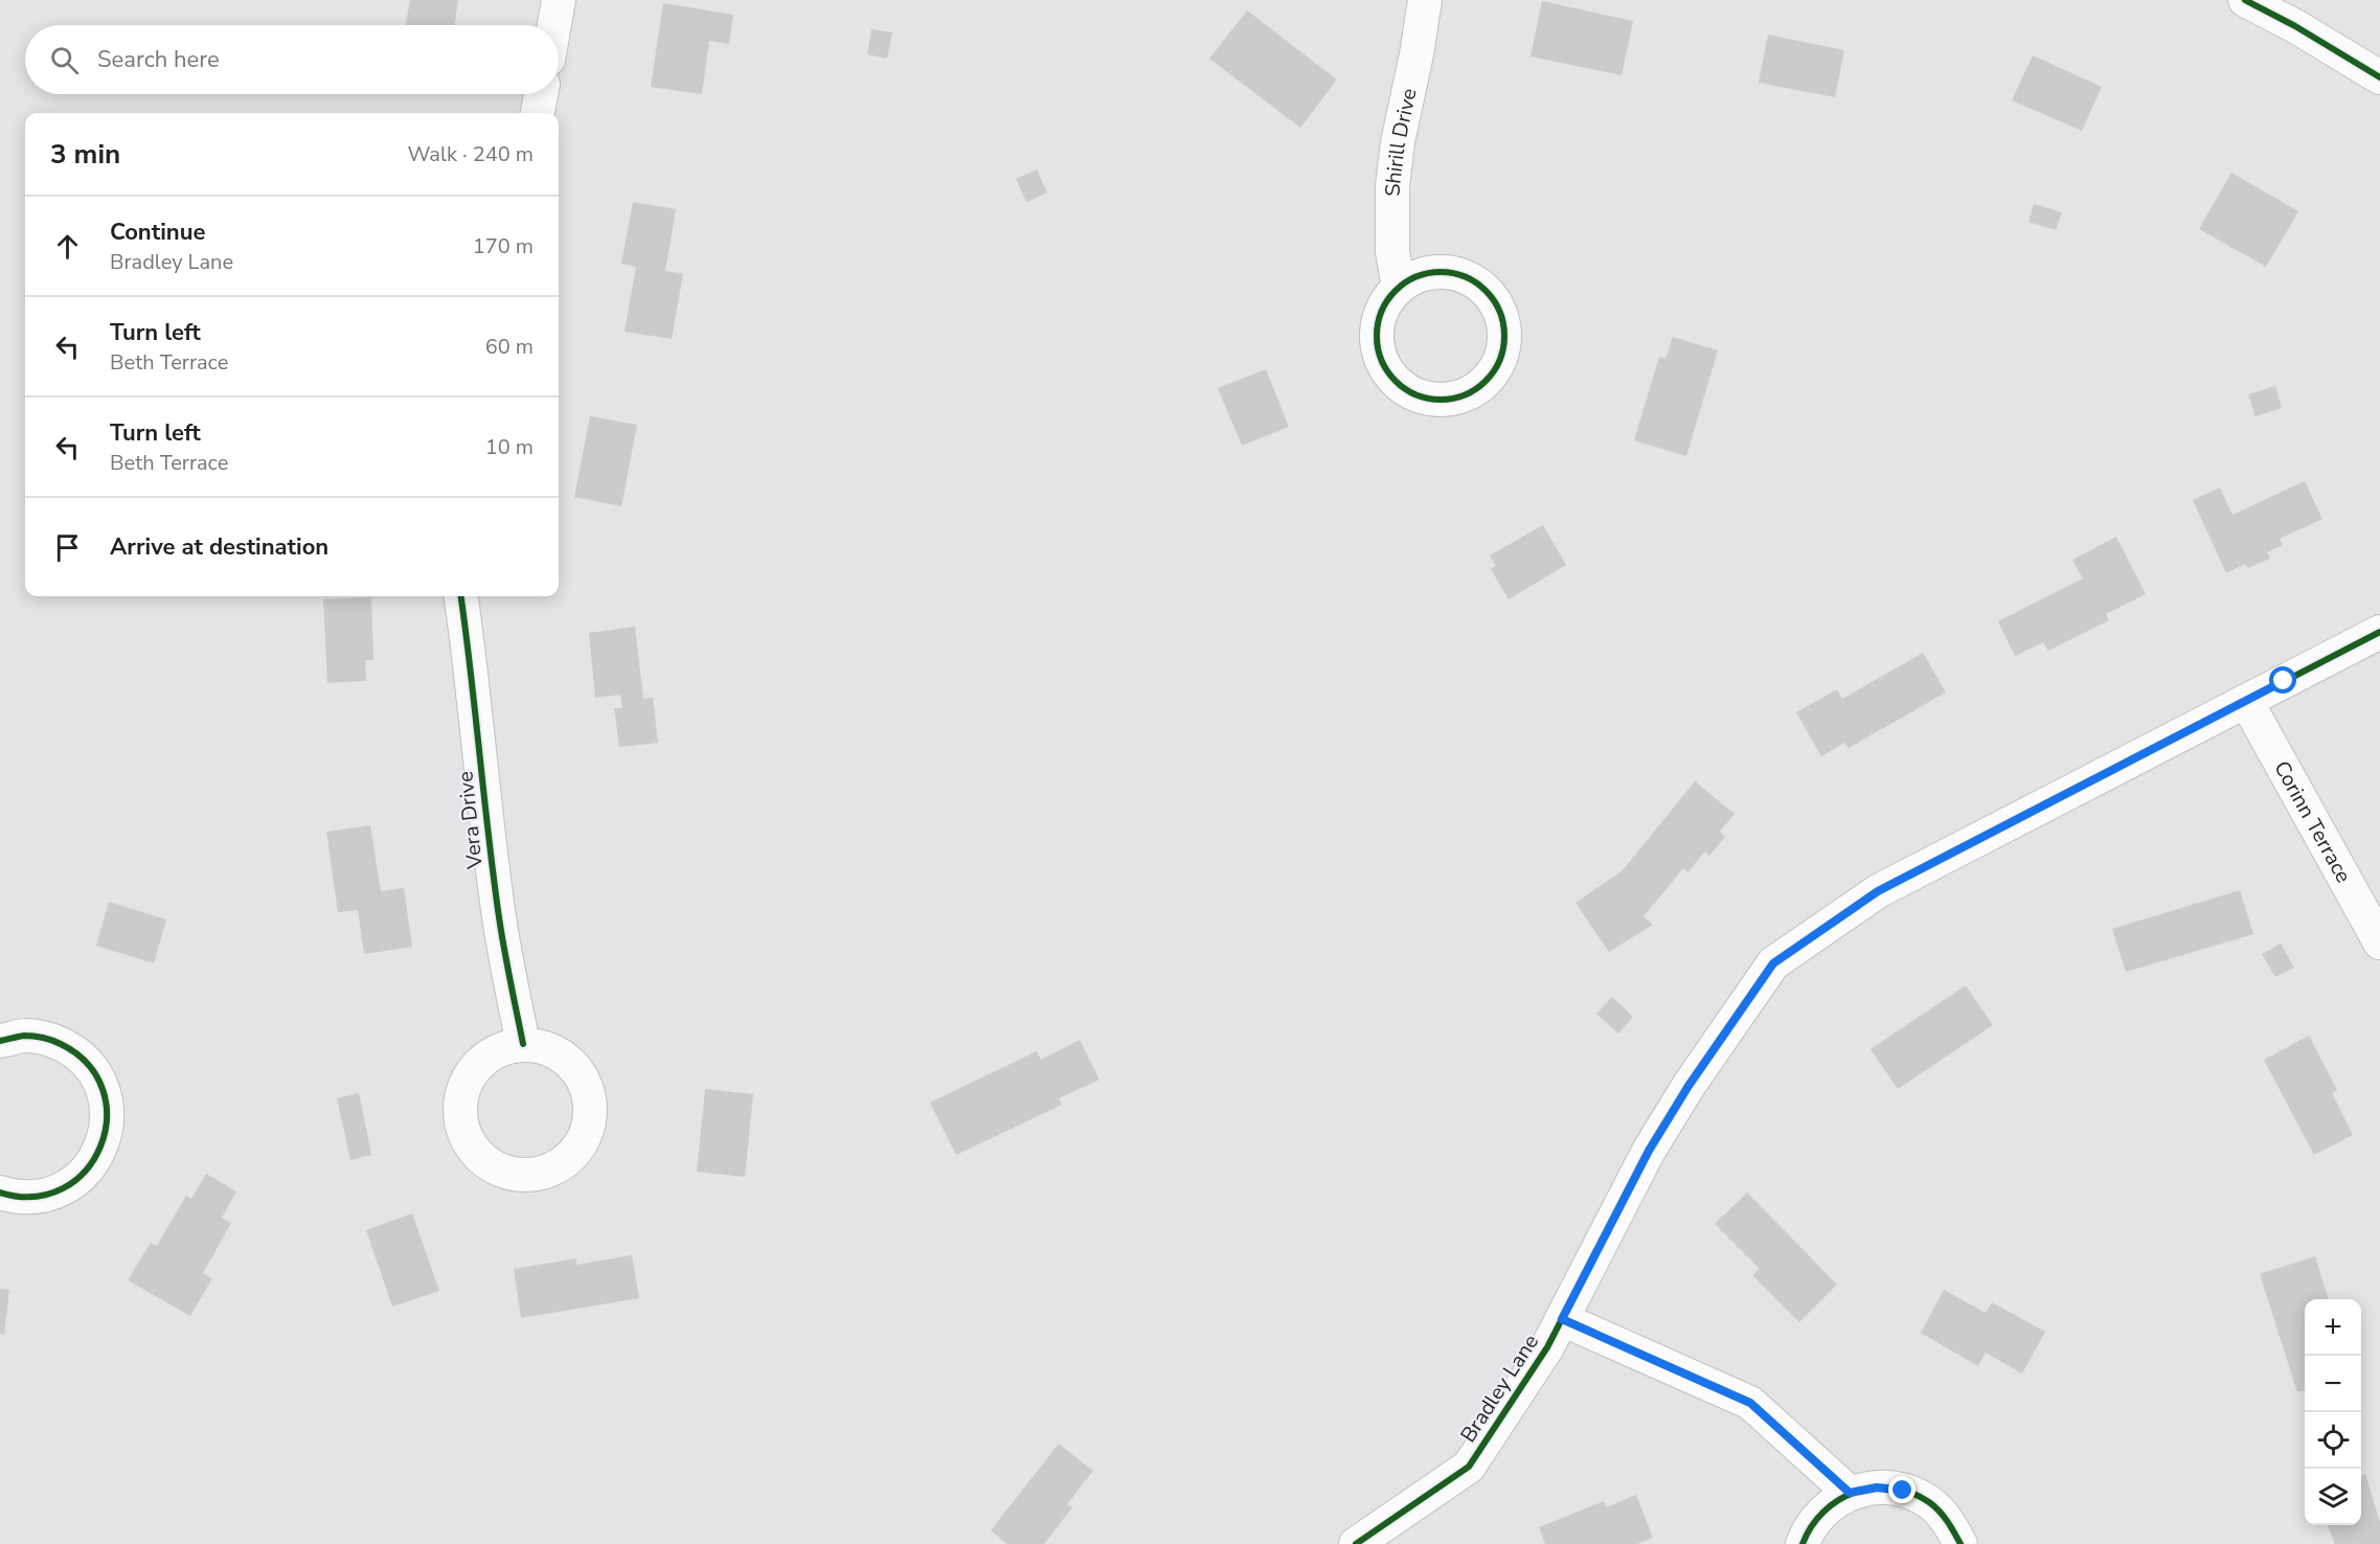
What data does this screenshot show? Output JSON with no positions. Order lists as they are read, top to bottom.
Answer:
{
  "streets": {
    "street": [
      "Shirill Drive",
      "Vera Drive",
      "Corinn Terrace",
      "Bradley Lane"
    ]
  },
  "crossings": [
    ["Corinn Terrace", "Bradley Lane"]
  ],
  "page": {
    "search": "Search here",
    "heading": ["3 min", "Walk · 240 m"],
    "list": [
      ["Continue", "Bradley Lane", "170 m"],
      ["Turn left", "Beth Terrace", "60 m"],
      ["Turn left", "Beth Terrace", "10 m"],
      "Arrive at destination"
    ],
    "map_buttons": ["+", "−"]
  }
}
